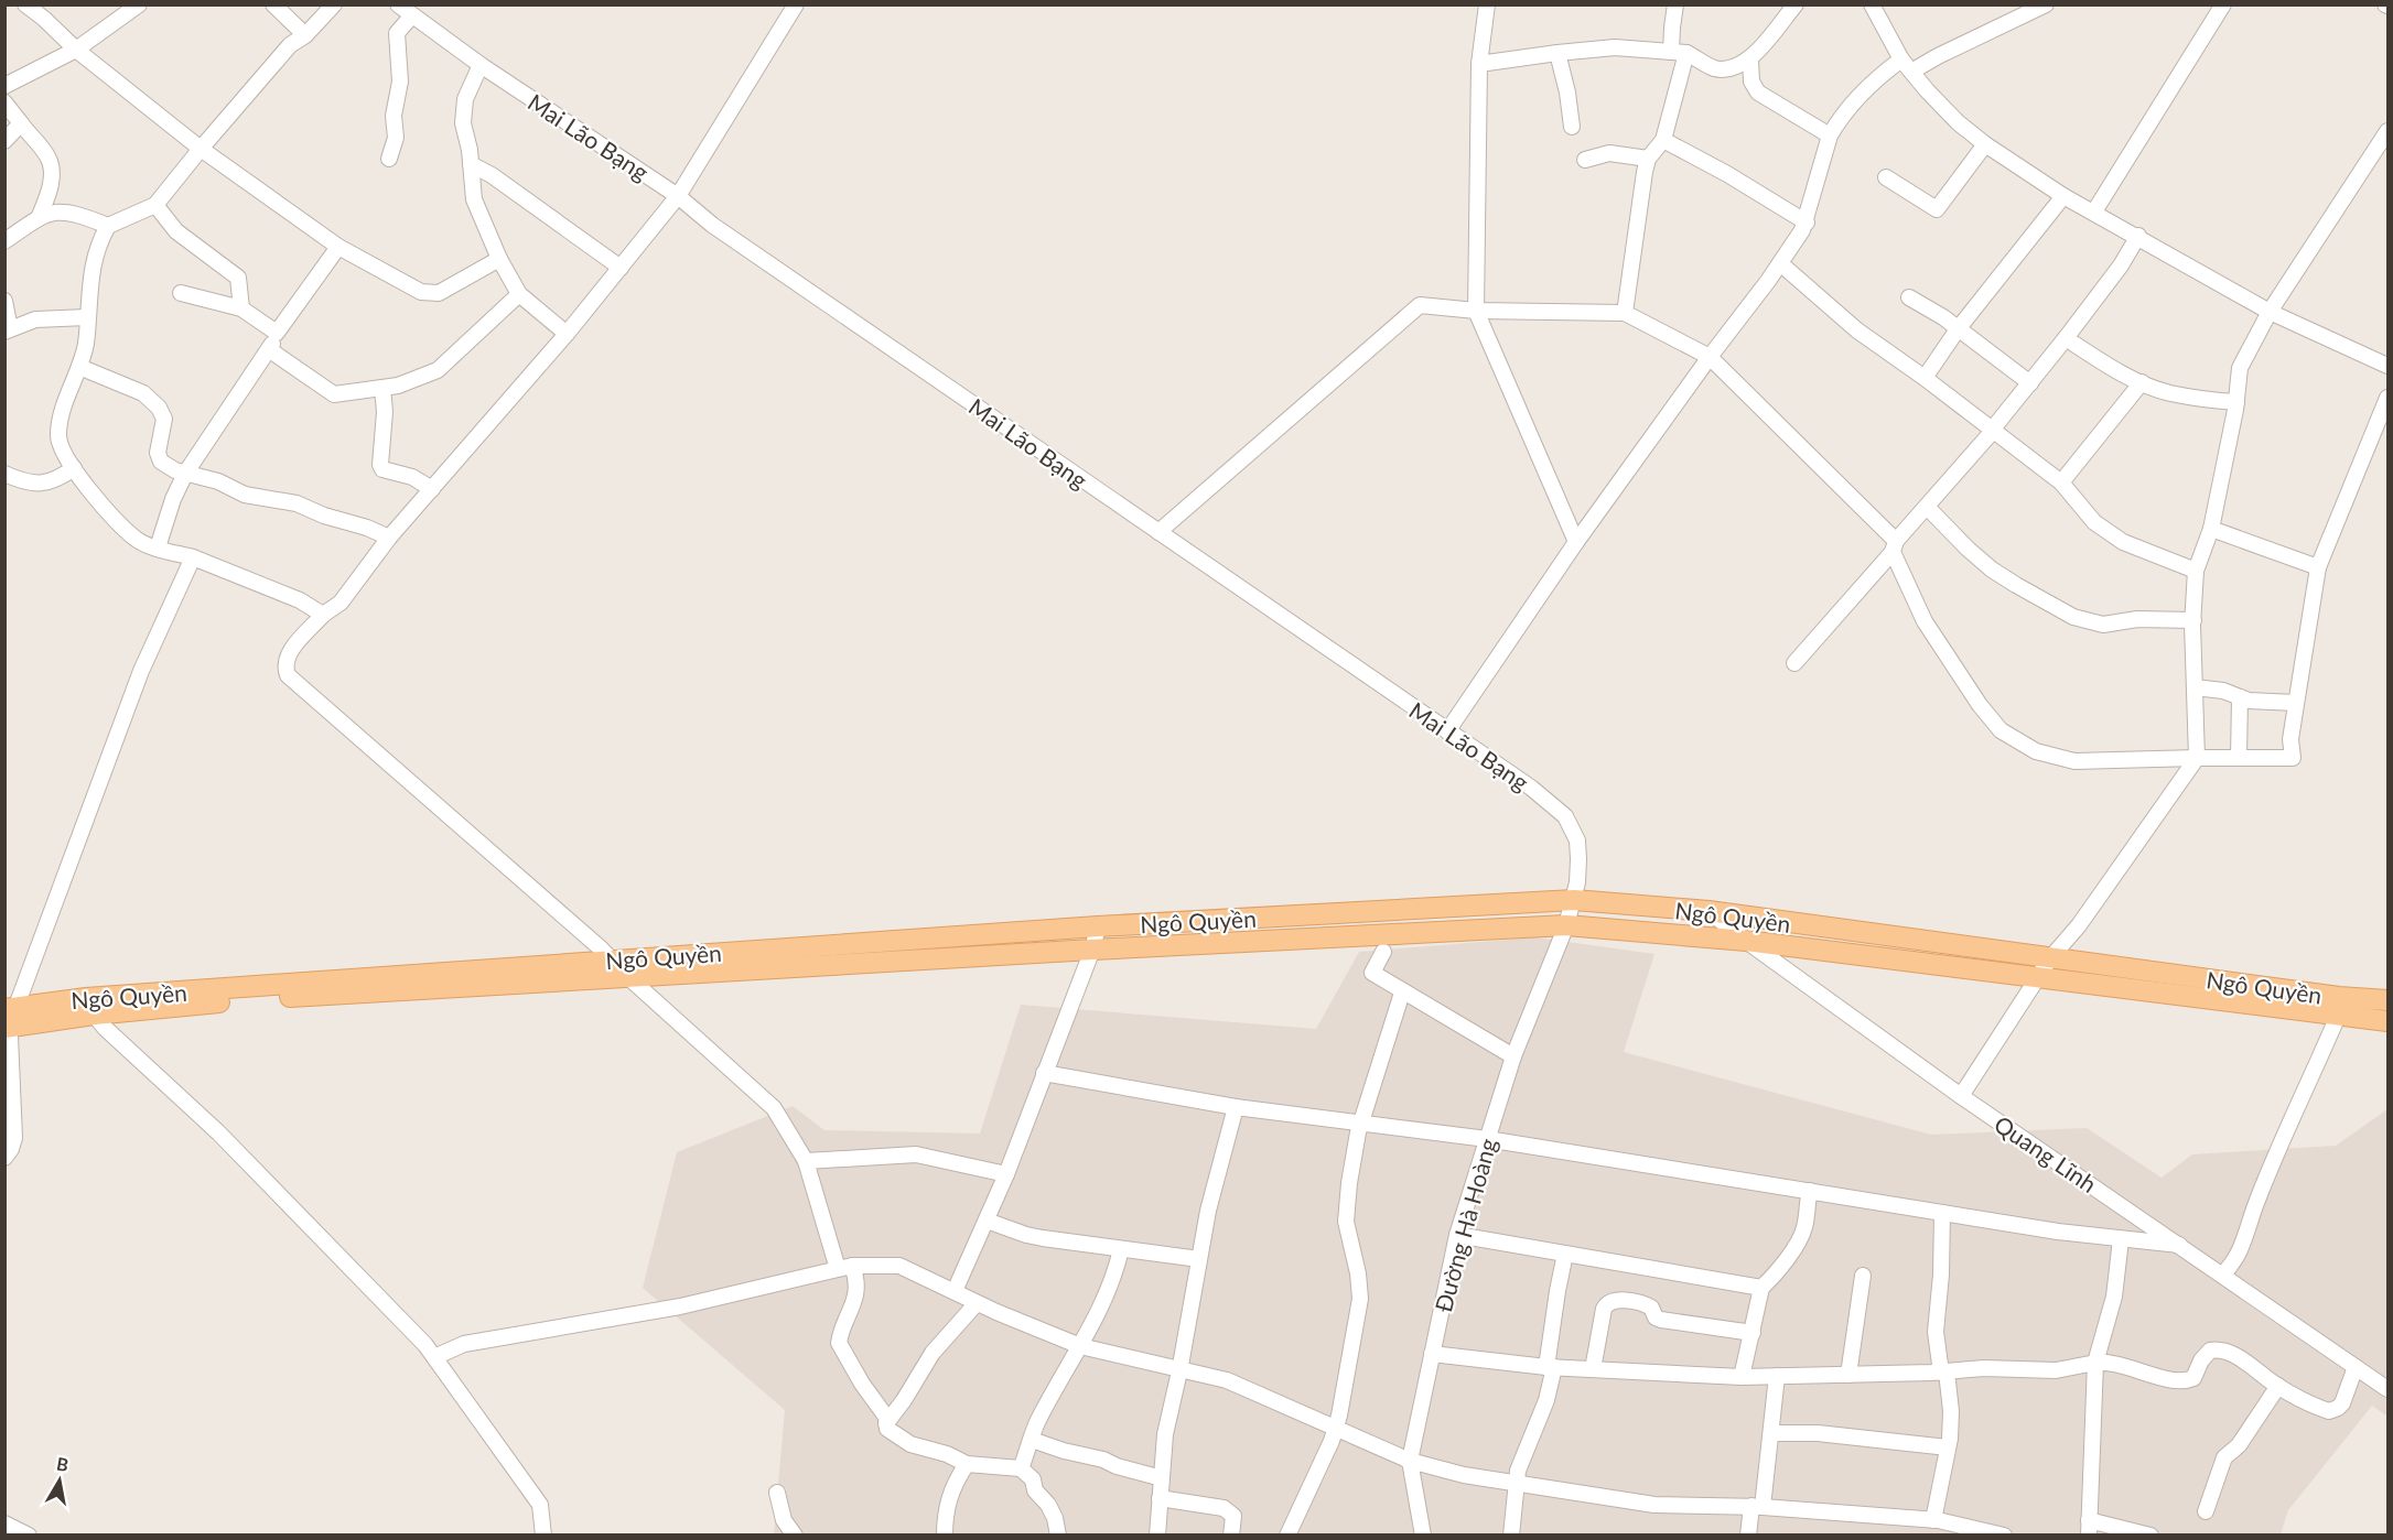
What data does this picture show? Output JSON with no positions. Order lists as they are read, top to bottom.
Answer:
{
  "streets": {
    "main road": ["Ngô Quyền"],
    "street": ["Mai Lão Bạng", "Quang Lĩnh", "Đường Hà Hoàng"]
  },
  "crossings": [
    ["Mai Lão Bạng", "Ngô Quyền"],
    ["Mai Lão Bạng", "Đường Hà Hoàng"],
    ["Ngô Quyền", "Quang Lĩnh"],
    ["Ngô Quyền", "Đường Hà Hoàng"]
  ],
  "north": "top"
}
